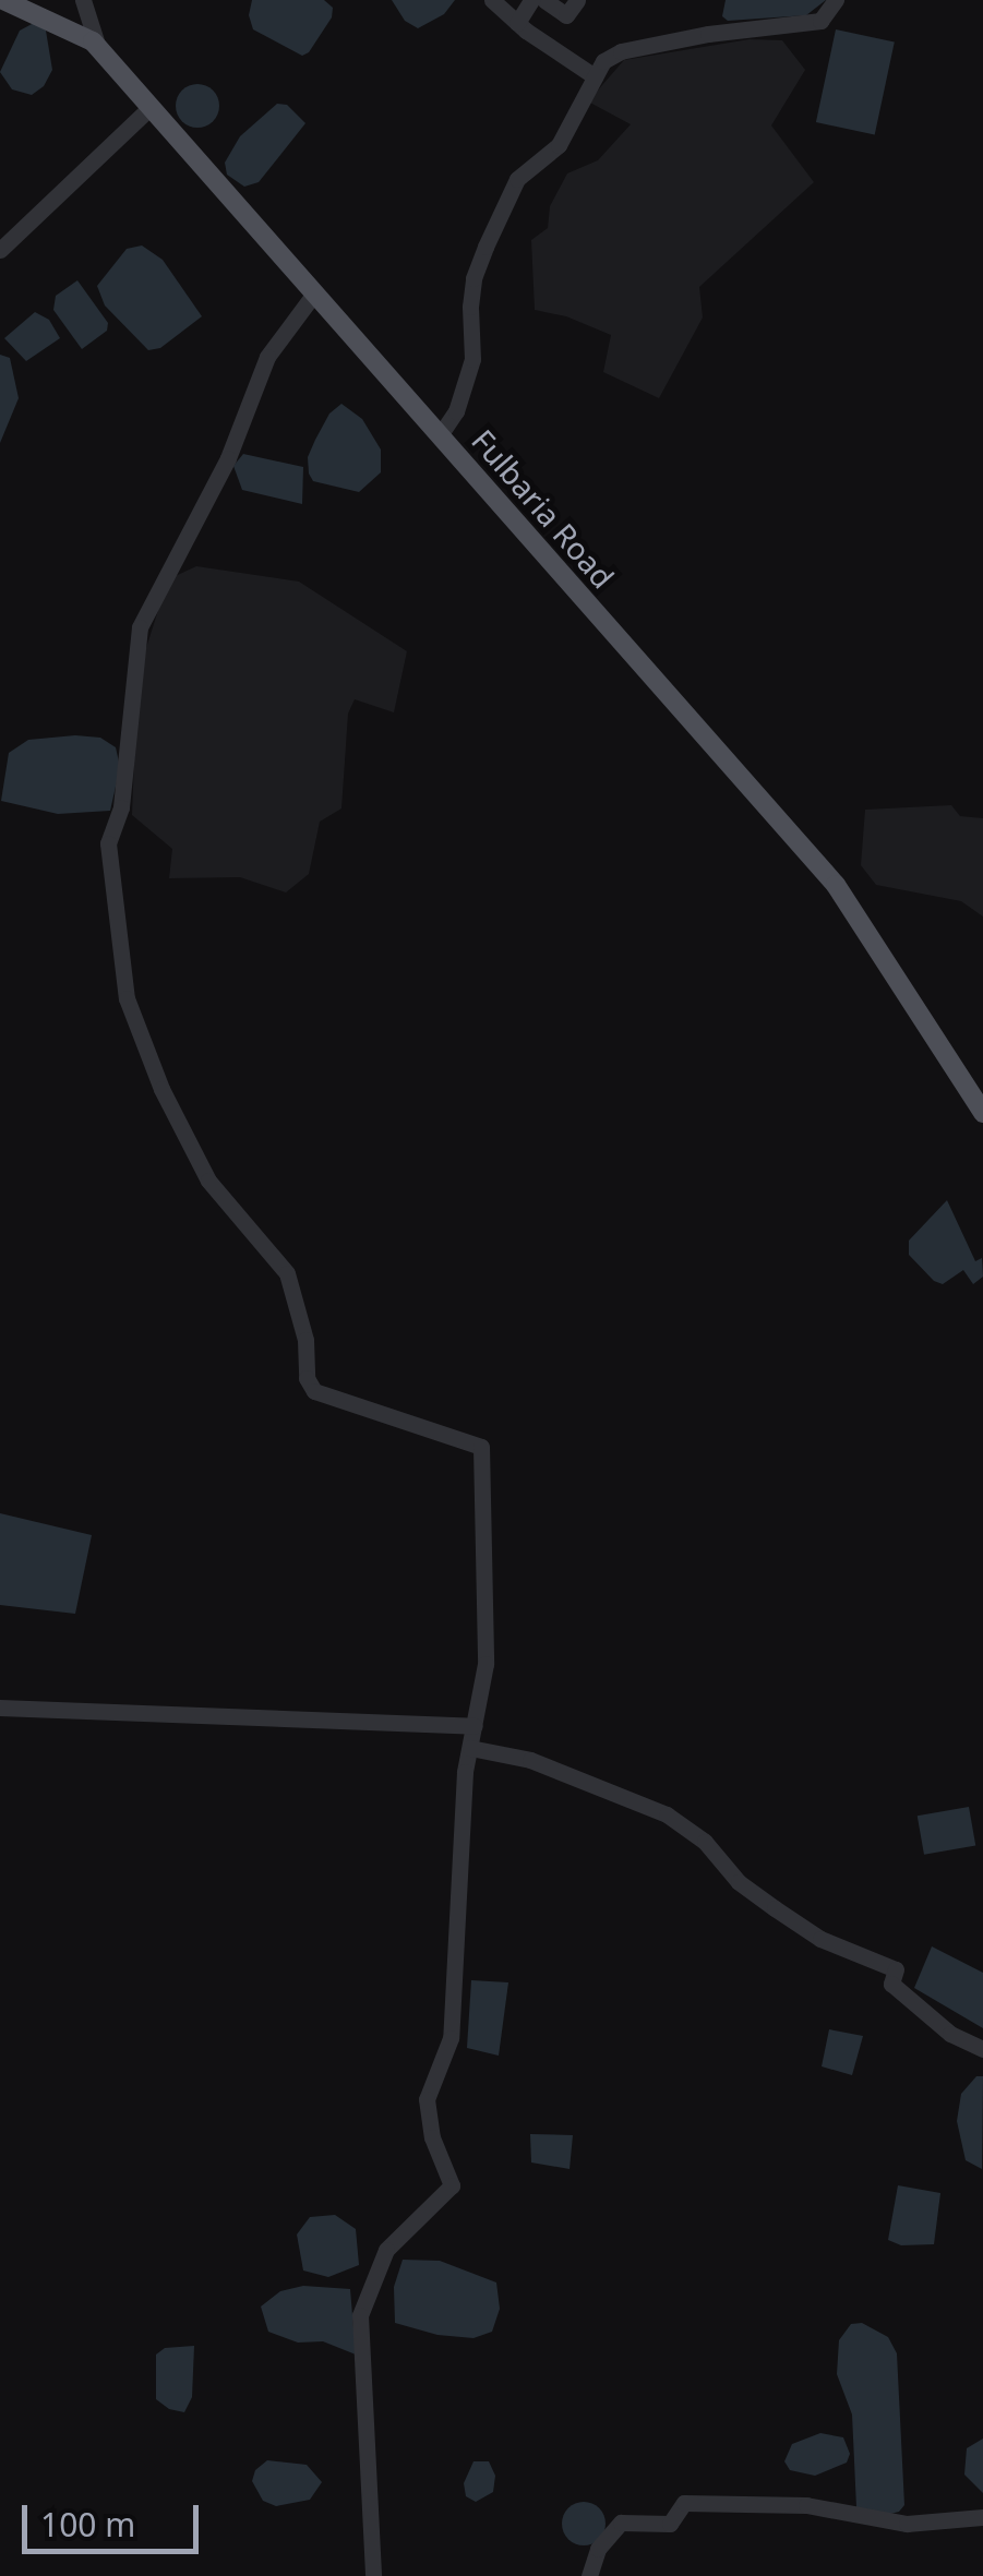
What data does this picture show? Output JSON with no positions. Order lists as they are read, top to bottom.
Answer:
{
  "streets": {
    "main road": ["Fulbaria Road"]
  },
  "scale_bar": "100 m"
}
